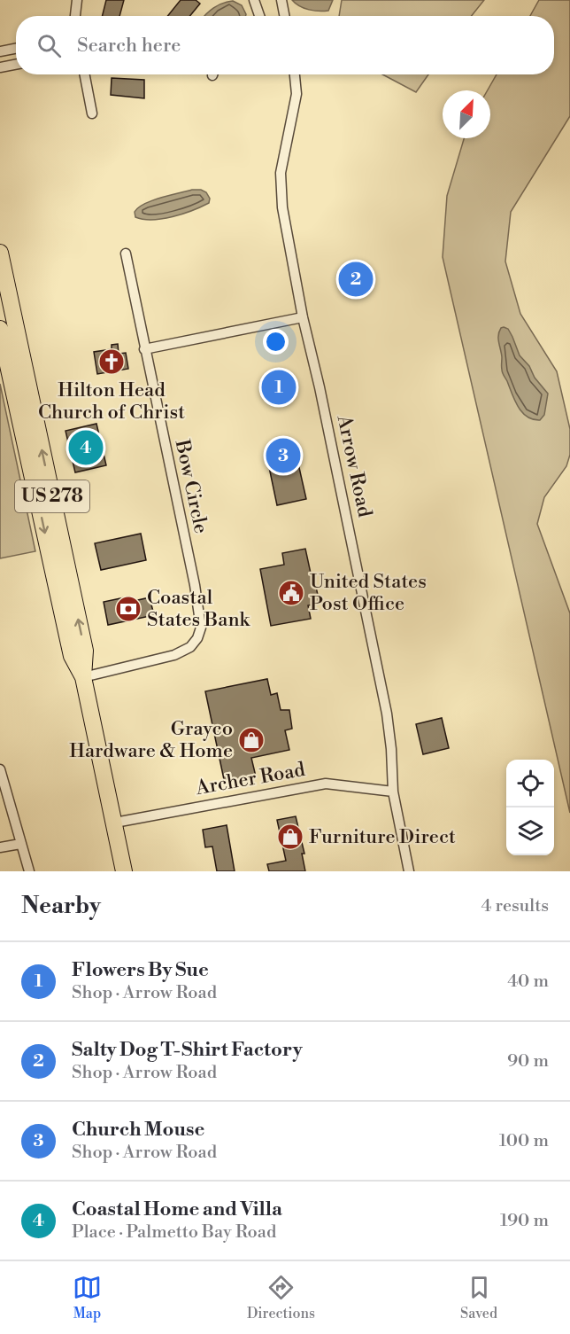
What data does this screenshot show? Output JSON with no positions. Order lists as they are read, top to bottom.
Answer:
{
  "streets": {
    "highway": ["US 278"],
    "street": ["Arrow Road", "Bow Circle", "Archer Road"]
  },
  "crossings": [
    ["Arrow Road", "Archer Road"],
    ["Bow Circle", "US 278"],
    ["US 278", "Archer Road"]
  ],
  "places": {
    "church": ["Hilton Head Church of Christ"],
    "public building": ["United States Post Office"],
    "bank": ["Coastal States Bank"],
    "shop": ["Grayco Hardware & Home", "Furniture Direct"]
  },
  "north": "top right",
  "page": {
    "search": "Search here",
    "pins": [
      "2",
      "1",
      "4",
      "3"
    ],
    "heading": ["Nearby", "4 results"],
    "list": [
      {
        "mark": "1",
        "name": "Flowers By Sue",
        "note": "Shop · Arrow Road",
        "value": "40 m"
      },
      {
        "mark": "2",
        "name": "Salty Dog T-Shirt Factory",
        "note": "Shop · Arrow Road",
        "value": "90 m"
      },
      {
        "mark": "3",
        "name": "Church Mouse",
        "note": "Shop · Arrow Road",
        "value": "100 m"
      },
      {
        "mark": "4",
        "name": "Coastal Home and Villa",
        "note": "Place · Palmetto Bay Road",
        "value": "190 m"
      }
    ],
    "nav": ["Map", "Directions", "Saved"]
  }
}
